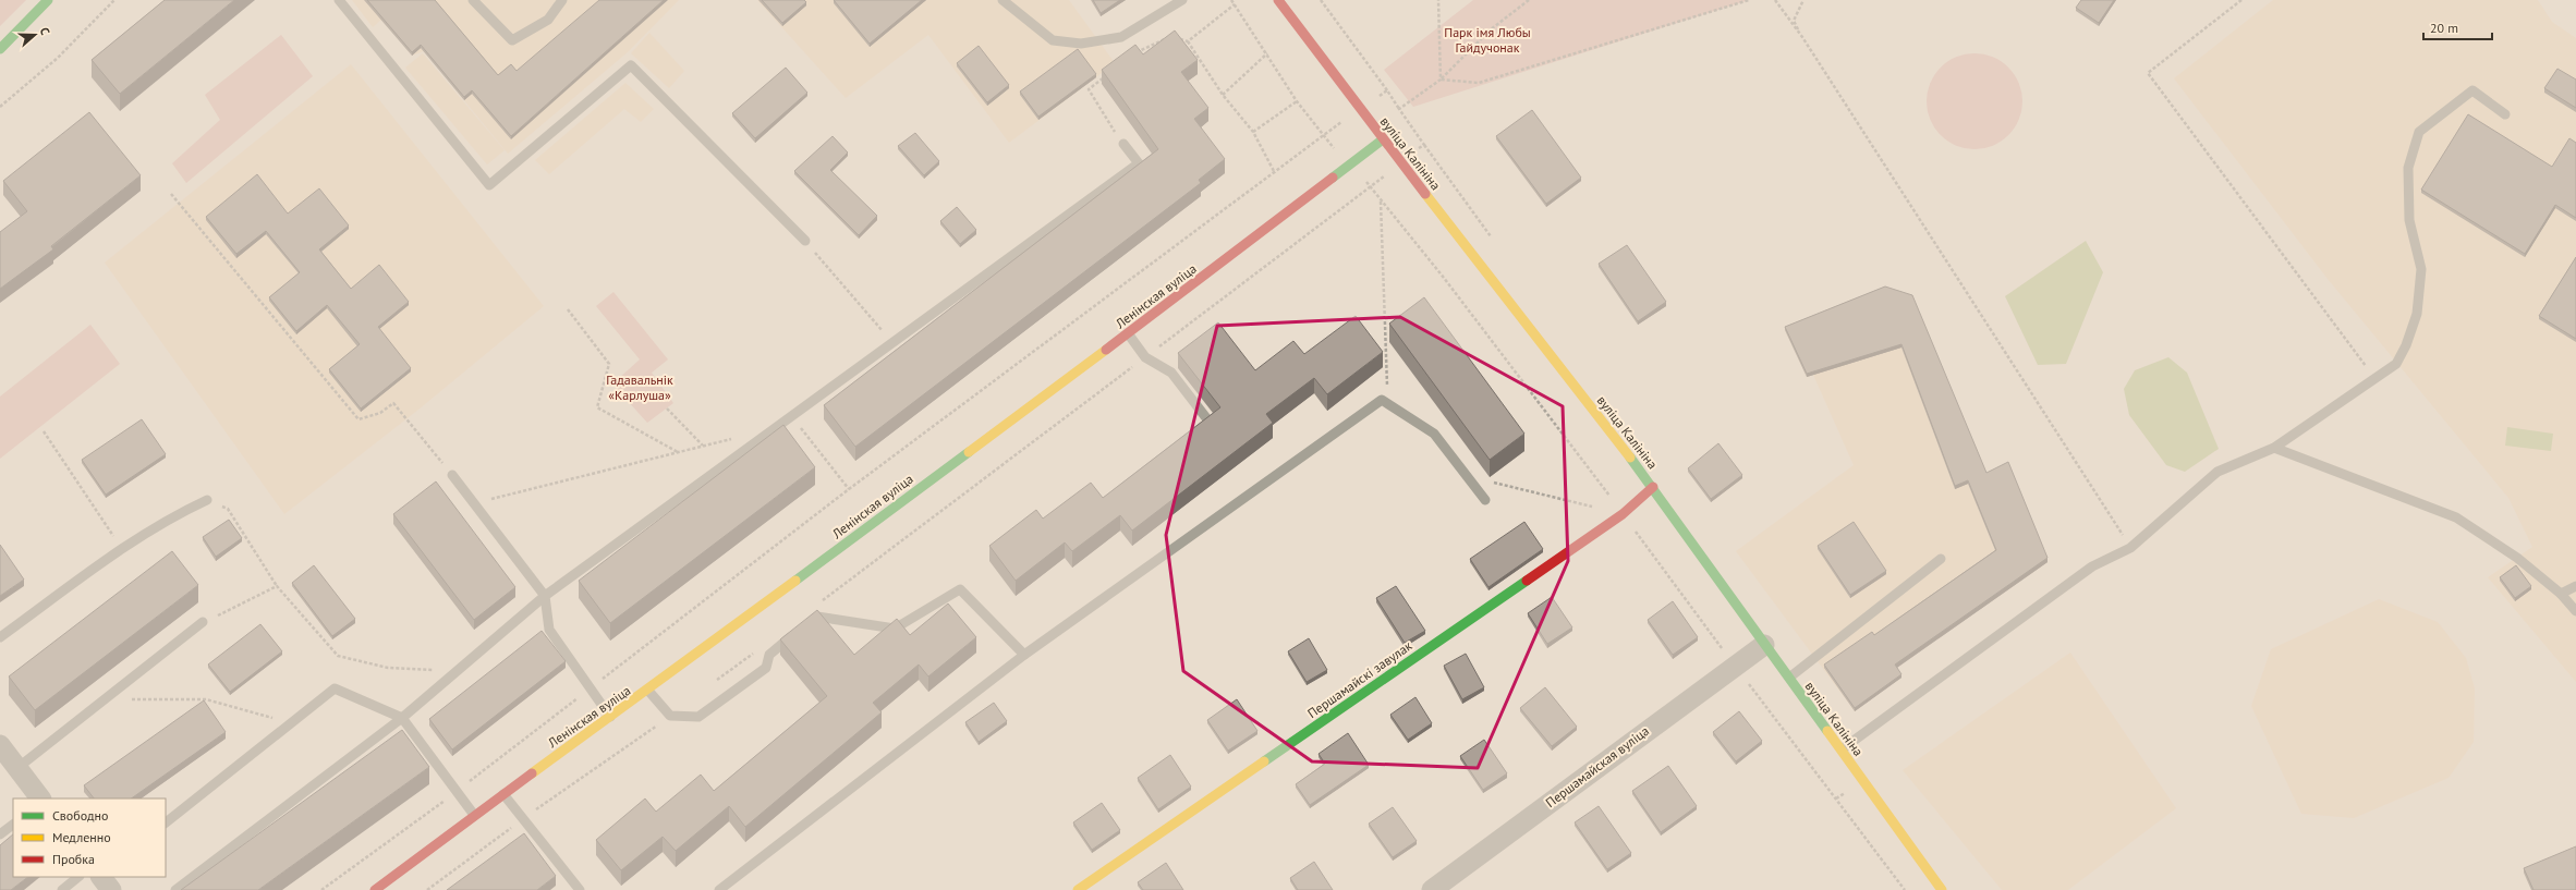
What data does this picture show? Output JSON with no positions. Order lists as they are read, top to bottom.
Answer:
{
  "streets": {
    "street": [
      "вуліца Калініна",
      "Ленінская вуліца",
      "Першамайскі завулак",
      "Першамайская вуліца"
    ]
  },
  "crossings": [
    ["вуліца Калініна", "Ленінская вуліца"],
    ["вуліца Калініна", "Першамайскі завулак"],
    ["вуліца Калініна", "Першамайская вуліца"]
  ],
  "parks": ["Парк імя Любы Гайдучонак", "Гадавальнік «Карлуша»"],
  "legend": ["Свободно", "Медленно", "Пробка"],
  "scale_bar": "20 m",
  "north": "right"
}
